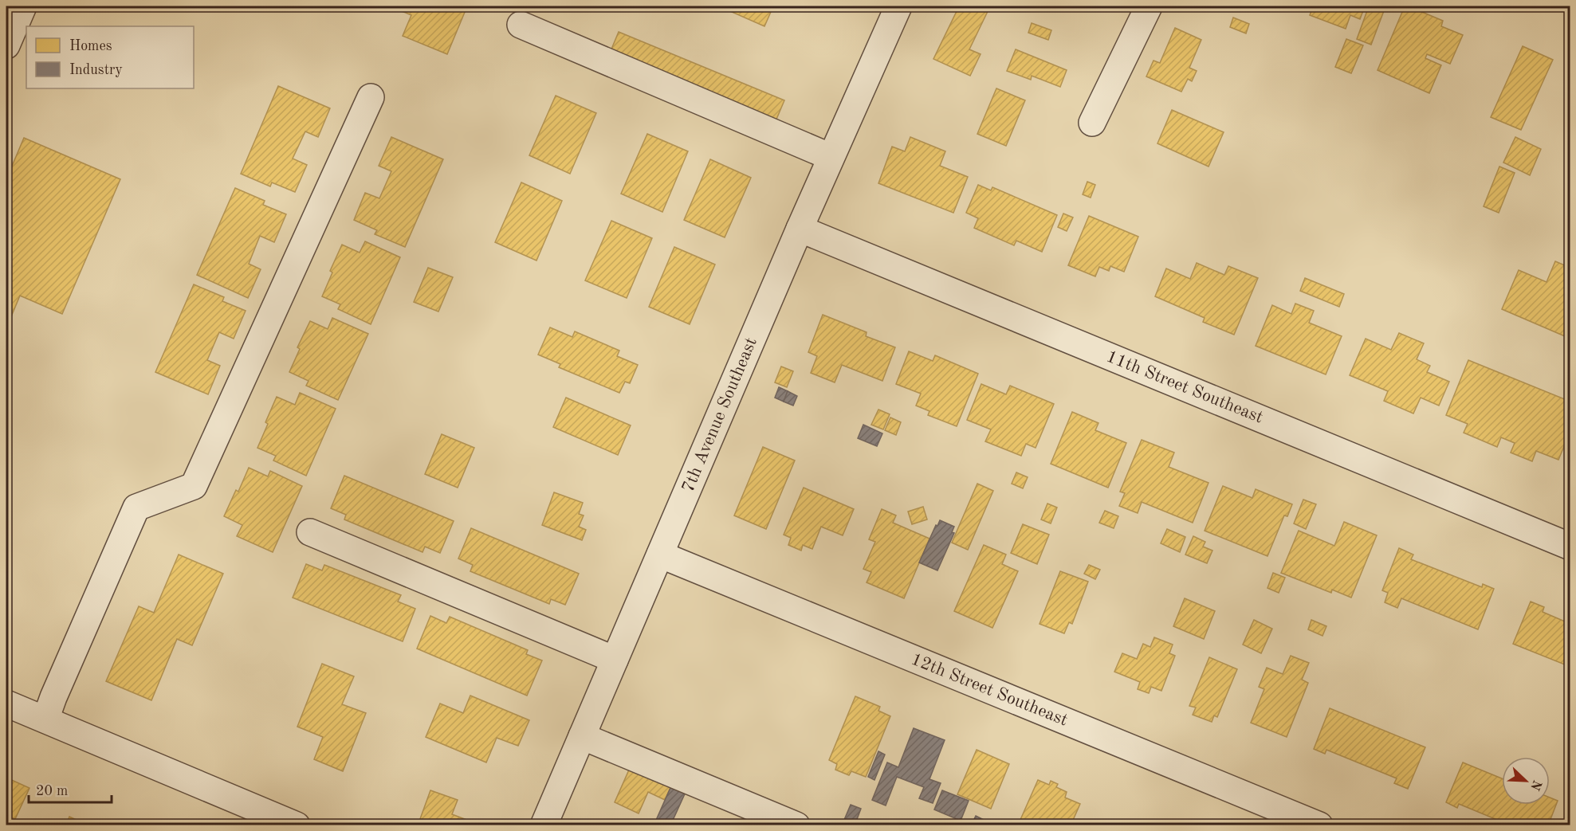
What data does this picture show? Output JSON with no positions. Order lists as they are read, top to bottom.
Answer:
{
  "streets": {
    "street": ["11th Street Southeast", "7th Avenue Southeast", "12th Street Southeast"]
  },
  "crossings": [
    ["11th Street Southeast", "7th Avenue Southeast"],
    ["7th Avenue Southeast", "12th Street Southeast"]
  ],
  "legend": ["Homes", "Industry"],
  "scale_bar": "20 m",
  "north": "bottom right"
}
